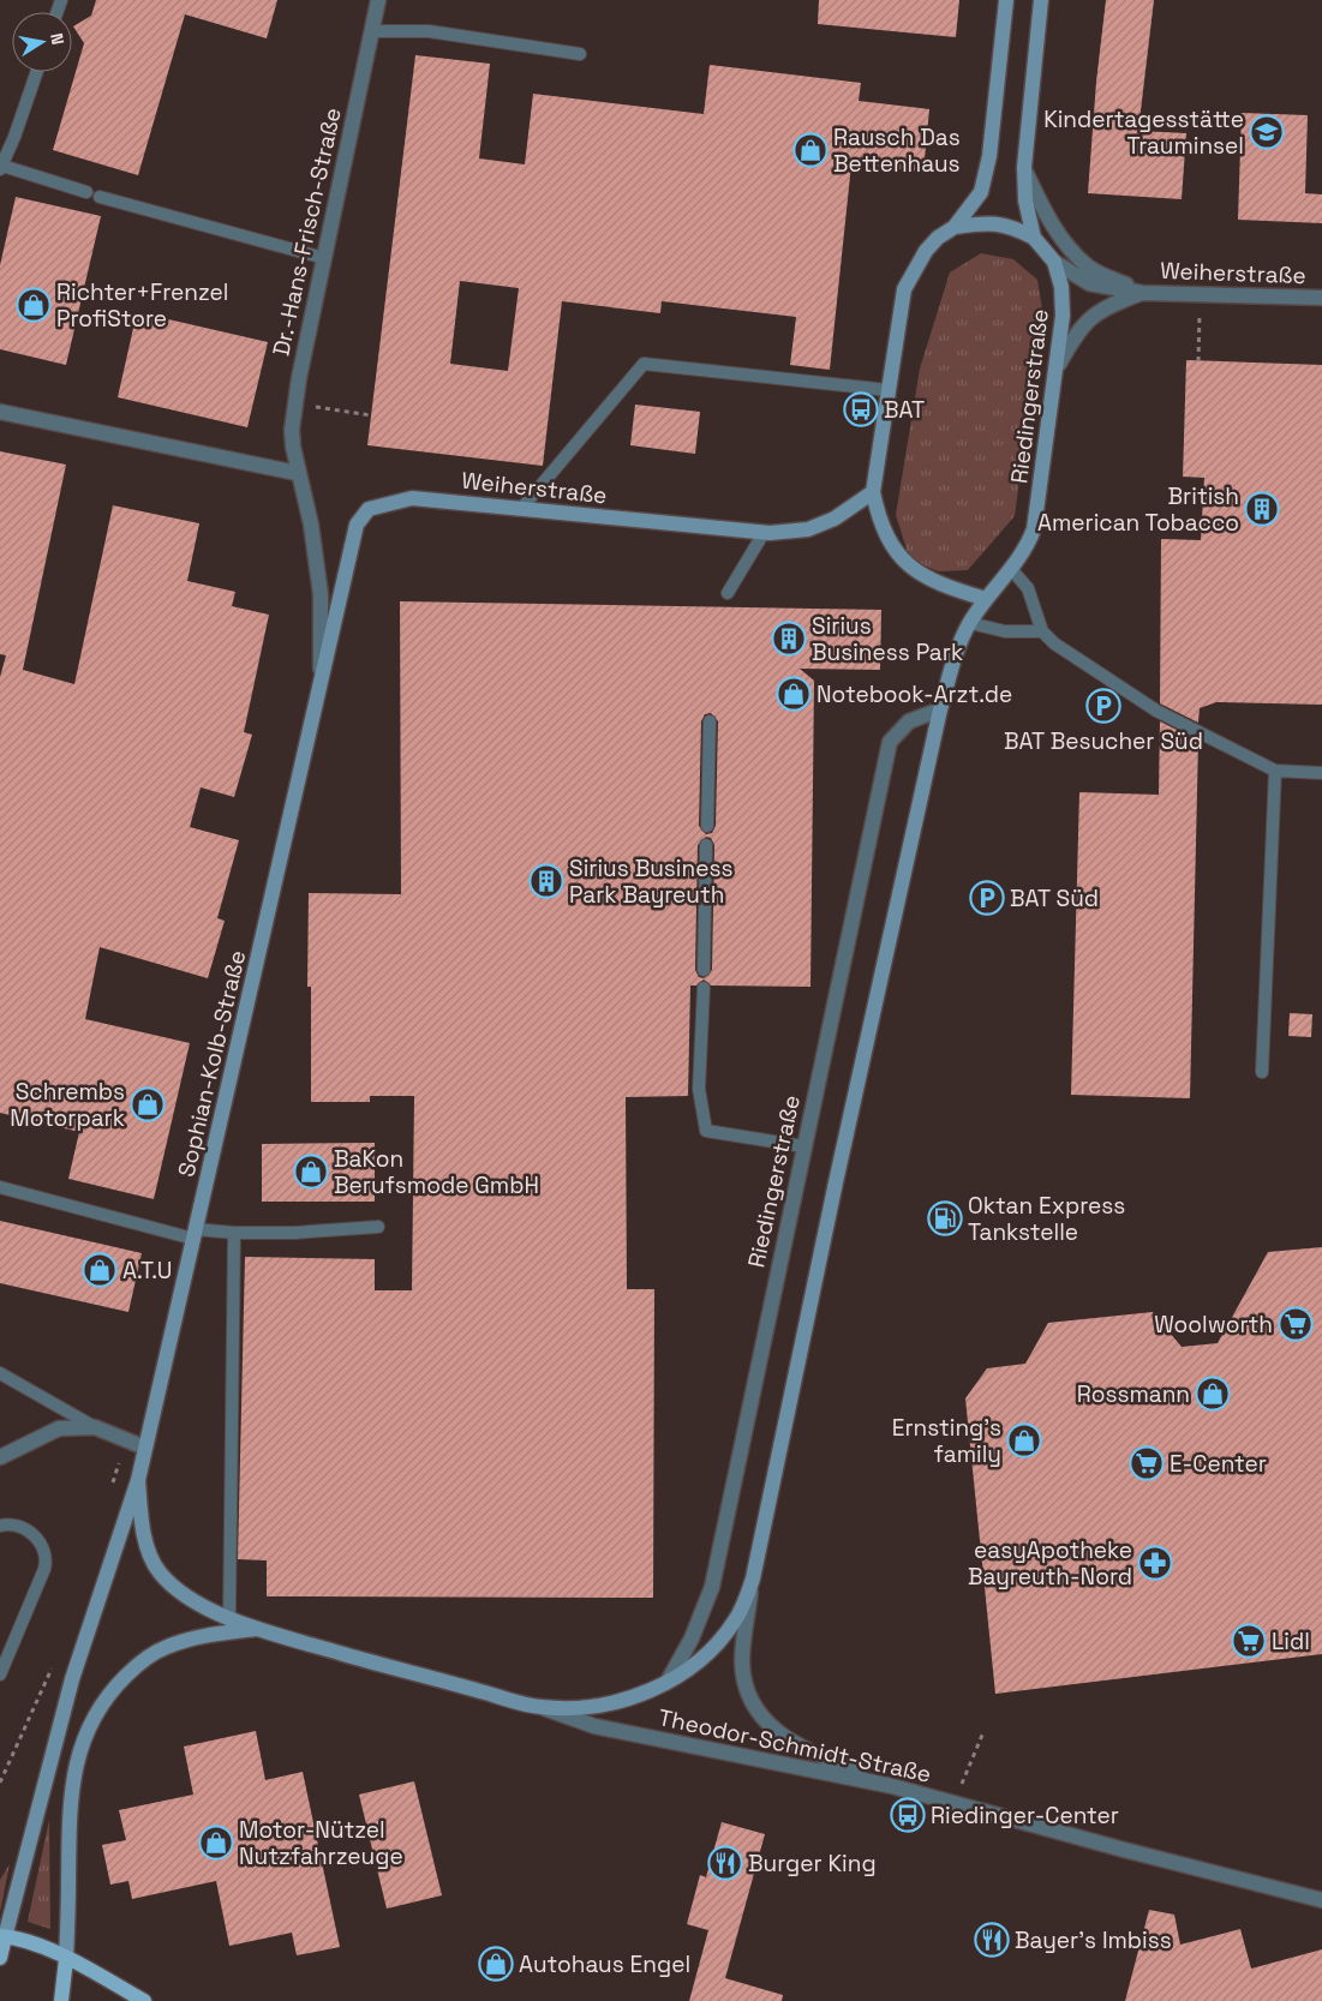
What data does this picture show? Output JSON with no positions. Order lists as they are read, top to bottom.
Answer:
{
  "streets": {
    "main road": [
      "Weiherstraße",
      "Riedingerstraße",
      "Sophian-Kolb-Straße",
      "Theodor-Schmidt-Straße"
    ],
    "street": ["Dr.-Hans-Frisch-Straße"]
  },
  "crossings": [
    ["Weiherstraße", "Sophian-Kolb-Straße"],
    ["Riedingerstraße", "Theodor-Schmidt-Straße"],
    ["Sophian-Kolb-Straße", "Theodor-Schmidt-Straße"]
  ],
  "places": {
    "school or university": ["Kindertagesstätte Trauminsel"],
    "shop": [
      "Rausch Das Bettenhaus",
      "Richter+Frenzel ProfiStore",
      "Notebook-Arzt.de",
      "Schrembs Motorpark",
      "BaKon Berufsmode GmbH",
      "A.T.U",
      "Rossmann",
      "Ernsting's family",
      "Motor-Nützel Nutzfahrzeuge",
      "Autohaus Engel"
    ],
    "bus stop": ["BAT", "Riedinger-Center"],
    "building": ["British American Tobacco", "Sirius Business Park", "Sirius Business Park Bayreuth"],
    "parking": ["BAT Besucher Süd", "BAT Süd"],
    "fuel station": ["Oktan Express Tankstelle"],
    "supermarket": ["Woolworth", "E-Center", "Lidl"],
    "pharmacy": ["easyApotheke Bayreuth-Nord"],
    "restaurant": ["Burger King", "Bayer's Imbiss"]
  },
  "north": "right"
}
